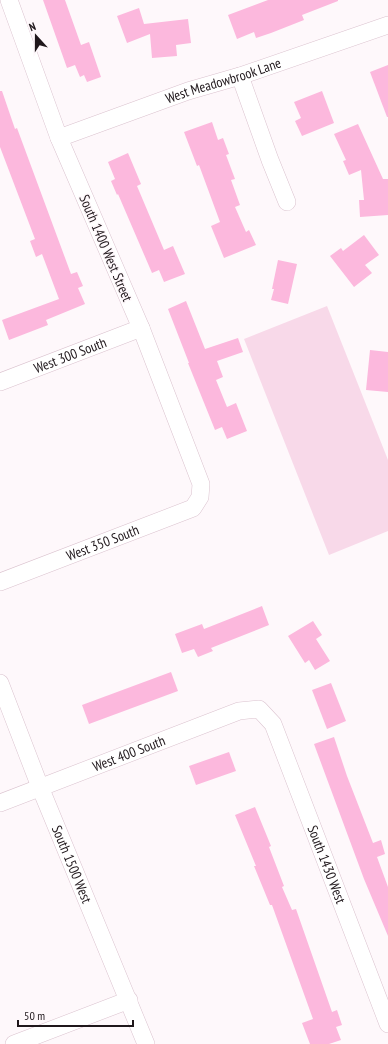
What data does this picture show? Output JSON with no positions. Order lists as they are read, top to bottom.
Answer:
{
  "streets": {
    "street": [
      "West Meadowbrook Lane",
      "South 1400 West Street",
      "West 300 South",
      "West 350 South",
      "West 400 South",
      "South 1500 West",
      "South 1430 West"
    ]
  },
  "crossings": [
    ["West Meadowbrook Lane", "South 1400 West Street"],
    ["South 1400 West Street", "West 300 South"],
    ["South 1400 West Street", "West 350 South"],
    ["West 400 South", "South 1500 West"],
    ["West 400 South", "South 1430 West"]
  ],
  "scale_bar": "50 m",
  "north": "top"
}
